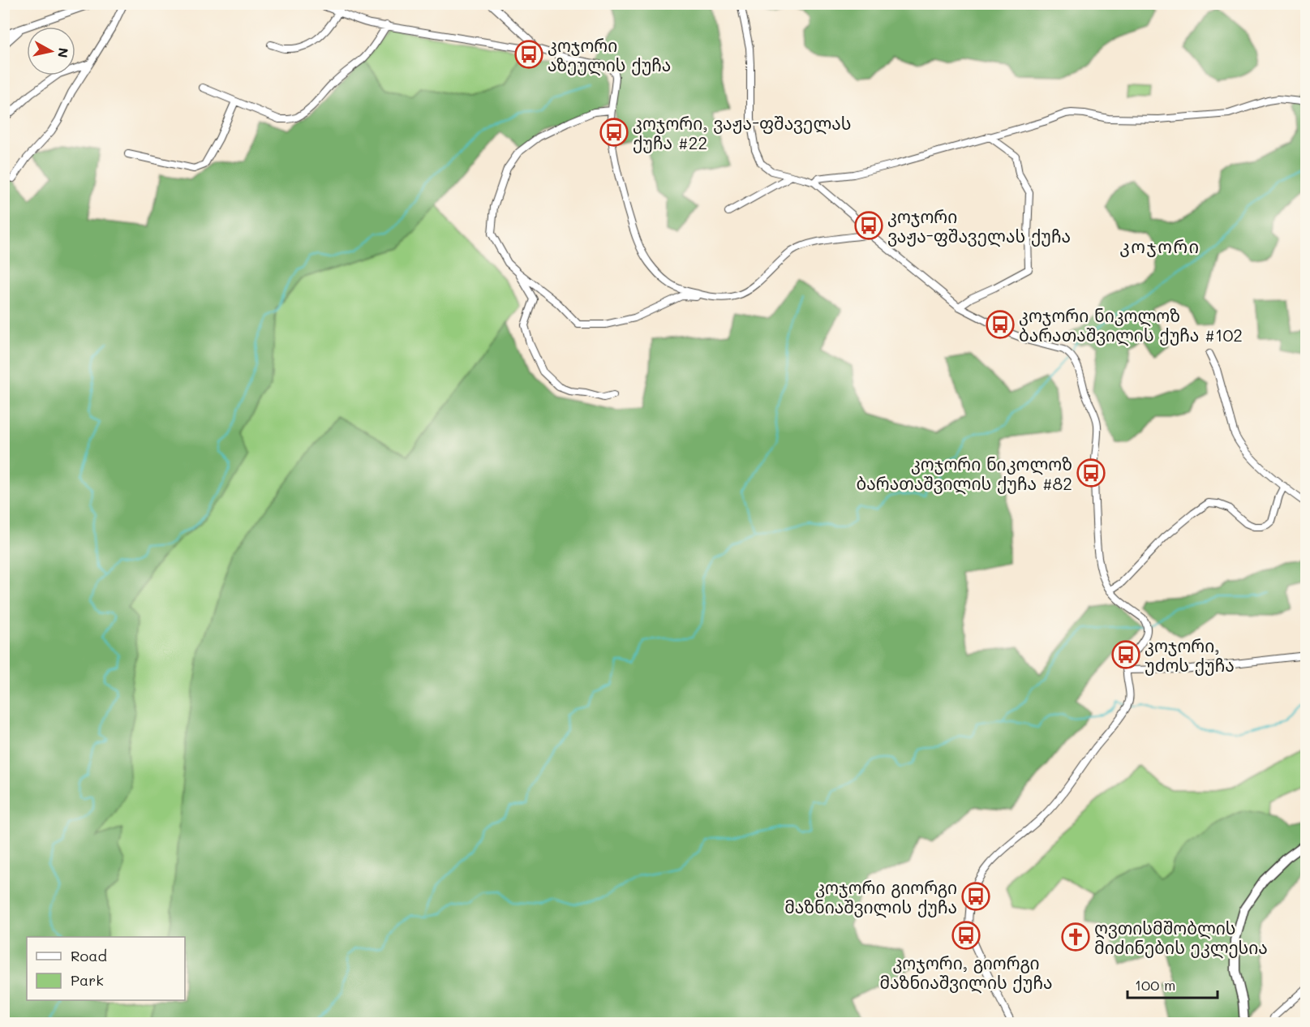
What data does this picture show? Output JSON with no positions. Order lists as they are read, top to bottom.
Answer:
{
  "districts": ["კოჯორი"],
  "places": {
    "bus stop": [
      "კოჯორი აზეულის ქუჩა",
      "კოჯორი, ვაჟა-ფშაველას ქუჩა #22",
      "კოჯორი ვაჟა-ფშაველას ქუჩა",
      "კოჯორი ნიკოლოზ ბარათაშვილის ქუჩა #102",
      "კოჯორი ნიკოლოზ ბარათაშვილის ქუჩა #82",
      "კოჯორი, უძოს ქუჩა",
      "კოჯორი გიორგი მაზნიაშვილის ქუჩა",
      "კოჯორი, გიორგი მაზნიაშვილის ქუჩა"
    ],
    "church": ["ღვთისმშობლის მიძინების ეკლესია"]
  },
  "legend": ["Road", "Park"],
  "scale_bar": "100 m",
  "north": "right"
}
